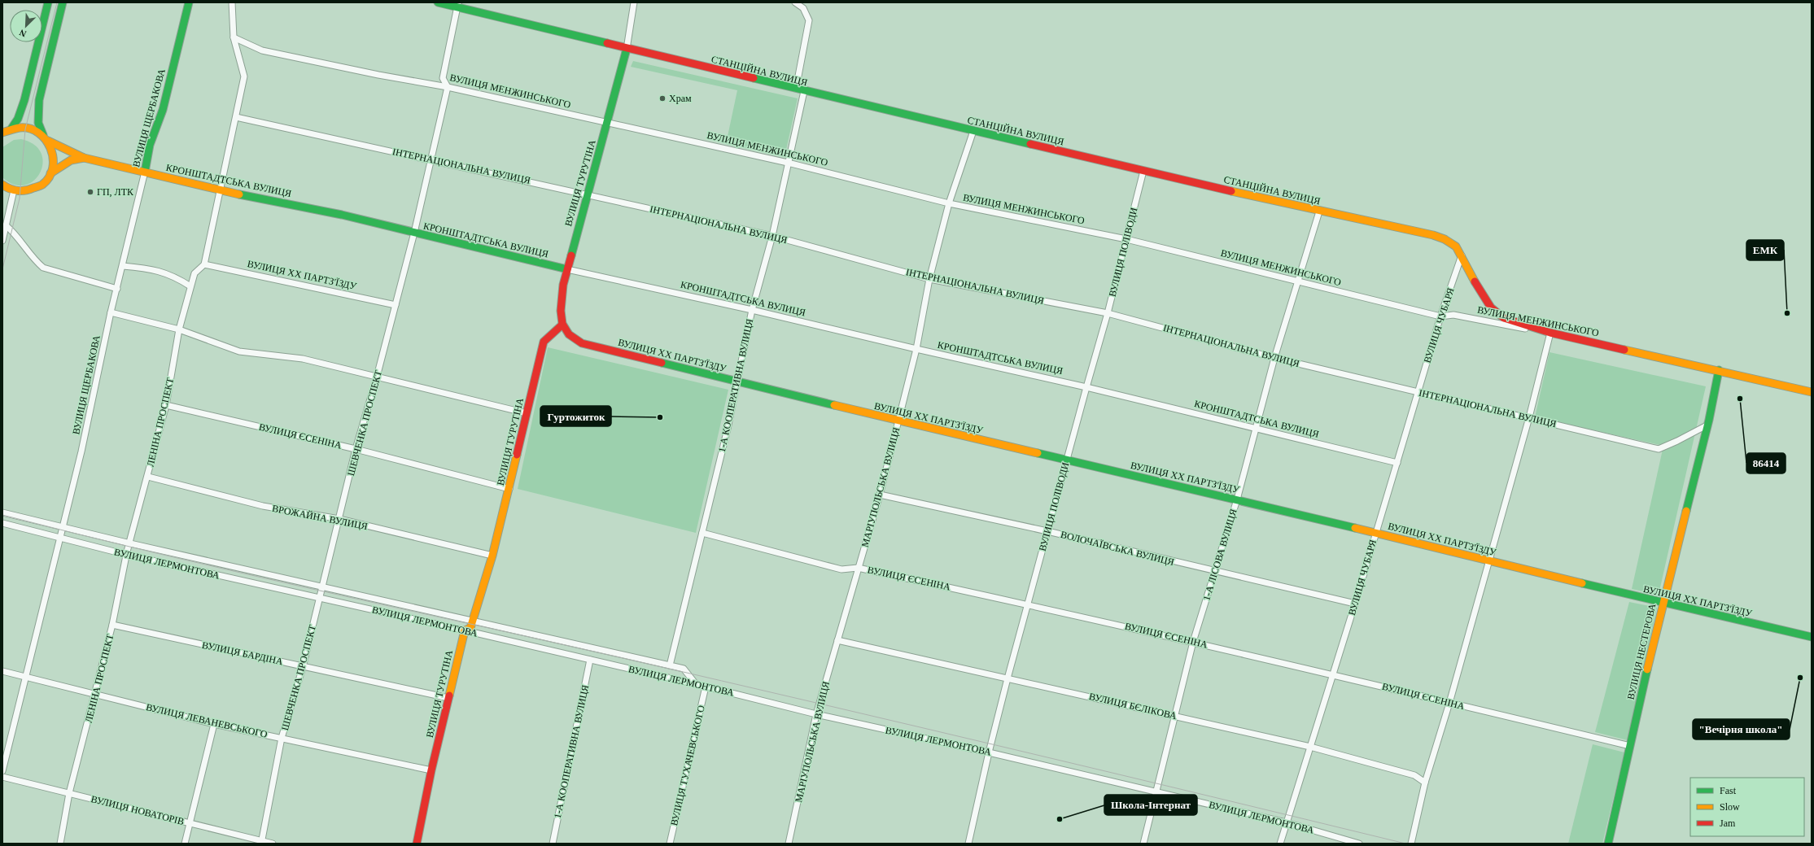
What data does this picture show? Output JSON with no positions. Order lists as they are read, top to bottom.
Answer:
{
  "streets": {
    "street": [
      "СТАНЦІЙНА ВУЛИЦЯ",
      "ВУЛИЦЯ МЕНЖИНСЬКОГО",
      "ВУЛИЦЯ ЩЕРБАКОВА",
      "ІНТЕРНАЦІОНАЛЬНА ВУЛИЦЯ",
      "КРОНШТАДТСЬКА ВУЛИЦЯ",
      "ВУЛИЦЯ ТУРУТІНА",
      "ВУЛИЦЯ ПОЛІВОДИ",
      "ВУЛИЦЯ XX ПАРТЗ'ЇЗДУ",
      "ВУЛИЦЯ ЧУБАРЯ",
      "1-А КООПЕРАТИВНА ВУЛИЦЯ",
      "ЛЕНІНА ПРОСПЕКТ",
      "ШЕВЧЕНКА ПРОСПЕКТ",
      "ВУЛИЦЯ ЄСЕНІНА",
      "МАРІУПОЛЬСЬКА ВУЛИЦЯ",
      "ВРОЖАЙНА ВУЛИЦЯ",
      "ВОЛОЧАЇВСЬКА ВУЛИЦЯ",
      "1-А ЛІСОВА ВУЛИЦЯ",
      "ВУЛИЦЯ ЛЕРМОНТОВА",
      "ВУЛИЦЯ НЕСТЕРОВА",
      "ВУЛИЦЯ БАРДІНА",
      "ВУЛИЦЯ БЄЛІКОВА",
      "ВУЛИЦЯ ЛЕВАНЕВСЬКОГО",
      "ВУЛИЦЯ ТУХАЧЕВСЬКОГО",
      "ВУЛИЦЯ НОВАТОРІВ"
    ]
  },
  "crossings": [
    ["СТАНЦІЙНА ВУЛИЦЯ", "ВУЛИЦЯ МЕНЖИНСЬКОГО"],
    ["СТАНЦІЙНА ВУЛИЦЯ", "ВУЛИЦЯ ТУРУТІНА"],
    ["СТАНЦІЙНА ВУЛИЦЯ", "ВУЛИЦЯ ПОЛІВОДИ"],
    ["СТАНЦІЙНА ВУЛИЦЯ", "ВУЛИЦЯ ЧУБАРЯ"],
    ["СТАНЦІЙНА ВУЛИЦЯ", "1-А КООПЕРАТИВНА ВУЛИЦЯ"],
    ["СТАНЦІЙНА ВУЛИЦЯ", "ШЕВЧЕНКА ПРОСПЕКТ"],
    ["СТАНЦІЙНА ВУЛИЦЯ", "МАРІУПОЛЬСЬКА ВУЛИЦЯ"],
    ["СТАНЦІЙНА ВУЛИЦЯ", "1-А ЛІСОВА ВУЛИЦЯ"],
    ["ВУЛИЦЯ МЕНЖИНСЬКОГО", "ВУЛИЦЯ ТУРУТІНА"],
    ["ВУЛИЦЯ МЕНЖИНСЬКОГО", "ВУЛИЦЯ ПОЛІВОДИ"],
    ["ВУЛИЦЯ МЕНЖИНСЬКОГО", "ВУЛИЦЯ ЧУБАРЯ"],
    ["ВУЛИЦЯ МЕНЖИНСЬКОГО", "1-А КООПЕРАТИВНА ВУЛИЦЯ"],
    ["ВУЛИЦЯ МЕНЖИНСЬКОГО", "ШЕВЧЕНКА ПРОСПЕКТ"],
    ["ВУЛИЦЯ МЕНЖИНСЬКОГО", "МАРІУПОЛЬСЬКА ВУЛИЦЯ"],
    ["ВУЛИЦЯ МЕНЖИНСЬКОГО", "1-А ЛІСОВА ВУЛИЦЯ"],
    ["ВУЛИЦЯ МЕНЖИНСЬКОГО", "ВУЛИЦЯ НЕСТЕРОВА"],
    ["ВУЛИЦЯ ЩЕРБАКОВА", "КРОНШТАДТСЬКА ВУЛИЦЯ"],
    ["ВУЛИЦЯ ЩЕРБАКОВА", "ВУЛИЦЯ ЛЕРМОНТОВА"],
    ["ВУЛИЦЯ ЩЕРБАКОВА", "ВУЛИЦЯ ЛЕВАНЕВСЬКОГО"],
    ["ІНТЕРНАЦІОНАЛЬНА ВУЛИЦЯ", "ВУЛИЦЯ ТУРУТІНА"],
    ["ІНТЕРНАЦІОНАЛЬНА ВУЛИЦЯ", "ВУЛИЦЯ ПОЛІВОДИ"],
    ["ІНТЕРНАЦІОНАЛЬНА ВУЛИЦЯ", "ВУЛИЦЯ ЧУБАРЯ"],
    ["ІНТЕРНАЦІОНАЛЬНА ВУЛИЦЯ", "1-А КООПЕРАТИВНА ВУЛИЦЯ"],
    ["ІНТЕРНАЦІОНАЛЬНА ВУЛИЦЯ", "ШЕВЧЕНКА ПРОСПЕКТ"],
    ["ІНТЕРНАЦІОНАЛЬНА ВУЛИЦЯ", "МАРІУПОЛЬСЬКА ВУЛИЦЯ"],
    ["ІНТЕРНАЦІОНАЛЬНА ВУЛИЦЯ", "1-А ЛІСОВА ВУЛИЦЯ"],
    ["ІНТЕРНАЦІОНАЛЬНА ВУЛИЦЯ", "ВУЛИЦЯ НЕСТЕРОВА"],
    ["КРОНШТАДТСЬКА ВУЛИЦЯ", "ВУЛИЦЯ ТУРУТІНА"],
    ["КРОНШТАДТСЬКА ВУЛИЦЯ", "ВУЛИЦЯ ПОЛІВОДИ"],
    ["КРОНШТАДТСЬКА ВУЛИЦЯ", "ВУЛИЦЯ ЧУБАРЯ"],
    ["КРОНШТАДТСЬКА ВУЛИЦЯ", "1-А КООПЕРАТИВНА ВУЛИЦЯ"],
    ["КРОНШТАДТСЬКА ВУЛИЦЯ", "ШЕВЧЕНКА ПРОСПЕКТ"],
    ["КРОНШТАДТСЬКА ВУЛИЦЯ", "МАРІУПОЛЬСЬКА ВУЛИЦЯ"],
    ["КРОНШТАДТСЬКА ВУЛИЦЯ", "1-А ЛІСОВА ВУЛИЦЯ"],
    ["ВУЛИЦЯ ТУРУТІНА", "ВУЛИЦЯ XX ПАРТЗ'ЇЗДУ"],
    ["ВУЛИЦЯ ТУРУТІНА", "ВУЛИЦЯ ЄСЕНІНА"],
    ["ВУЛИЦЯ ТУРУТІНА", "ВРОЖАЙНА ВУЛИЦЯ"],
    ["ВУЛИЦЯ ТУРУТІНА", "ВУЛИЦЯ ЛЕРМОНТОВА"],
    ["ВУЛИЦЯ ТУРУТІНА", "ВУЛИЦЯ БАРДІНА"],
    ["ВУЛИЦЯ ТУРУТІНА", "ВУЛИЦЯ ЛЕВАНЕВСЬКОГО"],
    ["ВУЛИЦЯ ПОЛІВОДИ", "ВУЛИЦЯ XX ПАРТЗ'ЇЗДУ"],
    ["ВУЛИЦЯ ПОЛІВОДИ", "ВУЛИЦЯ ЄСЕНІНА"],
    ["ВУЛИЦЯ ПОЛІВОДИ", "ВОЛОЧАЇВСЬКА ВУЛИЦЯ"],
    ["ВУЛИЦЯ ПОЛІВОДИ", "ВУЛИЦЯ ЛЕРМОНТОВА"],
    ["ВУЛИЦЯ ПОЛІВОДИ", "ВУЛИЦЯ БЄЛІКОВА"],
    ["ВУЛИЦЯ XX ПАРТЗ'ЇЗДУ", "ВУЛИЦЯ ЧУБАРЯ"],
    ["ВУЛИЦЯ XX ПАРТЗ'ЇЗДУ", "1-А КООПЕРАТИВНА ВУЛИЦЯ"],
    ["ВУЛИЦЯ XX ПАРТЗ'ЇЗДУ", "ЛЕНІНА ПРОСПЕКТ"],
    ["ВУЛИЦЯ XX ПАРТЗ'ЇЗДУ", "ШЕВЧЕНКА ПРОСПЕКТ"],
    ["ВУЛИЦЯ XX ПАРТЗ'ЇЗДУ", "МАРІУПОЛЬСЬКА ВУЛИЦЯ"],
    ["ВУЛИЦЯ XX ПАРТЗ'ЇЗДУ", "1-А ЛІСОВА ВУЛИЦЯ"],
    ["ВУЛИЦЯ XX ПАРТЗ'ЇЗДУ", "ВУЛИЦЯ НЕСТЕРОВА"],
    ["ВУЛИЦЯ ЧУБАРЯ", "ВУЛИЦЯ ЄСЕНІНА"],
    ["ВУЛИЦЯ ЧУБАРЯ", "ВОЛОЧАЇВСЬКА ВУЛИЦЯ"],
    ["ВУЛИЦЯ ЧУБАРЯ", "ВУЛИЦЯ ЛЕРМОНТОВА"],
    ["ВУЛИЦЯ ЧУБАРЯ", "ВУЛИЦЯ БЄЛІКОВА"],
    ["1-А КООПЕРАТИВНА ВУЛИЦЯ", "ВУЛИЦЯ ЄСЕНІНА"],
    ["1-А КООПЕРАТИВНА ВУЛИЦЯ", "ВУЛИЦЯ ЛЕРМОНТОВА"],
    ["ЛЕНІНА ПРОСПЕКТ", "ВУЛИЦЯ ЄСЕНІНА"],
    ["ЛЕНІНА ПРОСПЕКТ", "ВРОЖАЙНА ВУЛИЦЯ"],
    ["ЛЕНІНА ПРОСПЕКТ", "ВУЛИЦЯ ЛЕРМОНТОВА"],
    ["ЛЕНІНА ПРОСПЕКТ", "ВУЛИЦЯ БАРДІНА"],
    ["ЛЕНІНА ПРОСПЕКТ", "ВУЛИЦЯ ЛЕВАНЕВСЬКОГО"],
    ["ЛЕНІНА ПРОСПЕКТ", "ВУЛИЦЯ НОВАТОРІВ"],
    ["ШЕВЧЕНКА ПРОСПЕКТ", "ВУЛИЦЯ ЄСЕНІНА"],
    ["ШЕВЧЕНКА ПРОСПЕКТ", "ВРОЖАЙНА ВУЛИЦЯ"],
    ["ШЕВЧЕНКА ПРОСПЕКТ", "ВУЛИЦЯ ЛЕРМОНТОВА"],
    ["ШЕВЧЕНКА ПРОСПЕКТ", "ВУЛИЦЯ БАРДІНА"],
    ["ШЕВЧЕНКА ПРОСПЕКТ", "ВУЛИЦЯ ЛЕВАНЕВСЬКОГО"],
    ["ШЕВЧЕНКА ПРОСПЕКТ", "ВУЛИЦЯ НОВАТОРІВ"],
    ["ВУЛИЦЯ ЄСЕНІНА", "МАРІУПОЛЬСЬКА ВУЛИЦЯ"],
    ["ВУЛИЦЯ ЄСЕНІНА", "1-А ЛІСОВА ВУЛИЦЯ"],
    ["ВУЛИЦЯ ЄСЕНІНА", "ВУЛИЦЯ НЕСТЕРОВА"],
    ["МАРІУПОЛЬСЬКА ВУЛИЦЯ", "ВОЛОЧАЇВСЬКА ВУЛИЦЯ"],
    ["МАРІУПОЛЬСЬКА ВУЛИЦЯ", "ВУЛИЦЯ ЛЕРМОНТОВА"],
    ["МАРІУПОЛЬСЬКА ВУЛИЦЯ", "ВУЛИЦЯ БЄЛІКОВА"],
    ["ВОЛОЧАЇВСЬКА ВУЛИЦЯ", "1-А ЛІСОВА ВУЛИЦЯ"],
    ["1-А ЛІСОВА ВУЛИЦЯ", "ВУЛИЦЯ ЛЕРМОНТОВА"],
    ["1-А ЛІСОВА ВУЛИЦЯ", "ВУЛИЦЯ БЄЛІКОВА"],
    ["ВУЛИЦЯ ЛЕРМОНТОВА", "ВУЛИЦЯ ТУХАЧЕВСЬКОГО"]
  ],
  "places": [
    "Храм",
    "ГП, ЛТК",
    "ЕМК",
    "86414",
    "Гуртожиток",
    "\"Вечірня школа\"",
    "Школа-Інтернат"
  ],
  "legend": ["Fast", "Slow", "Jam"],
  "north": "bottom left"
}
